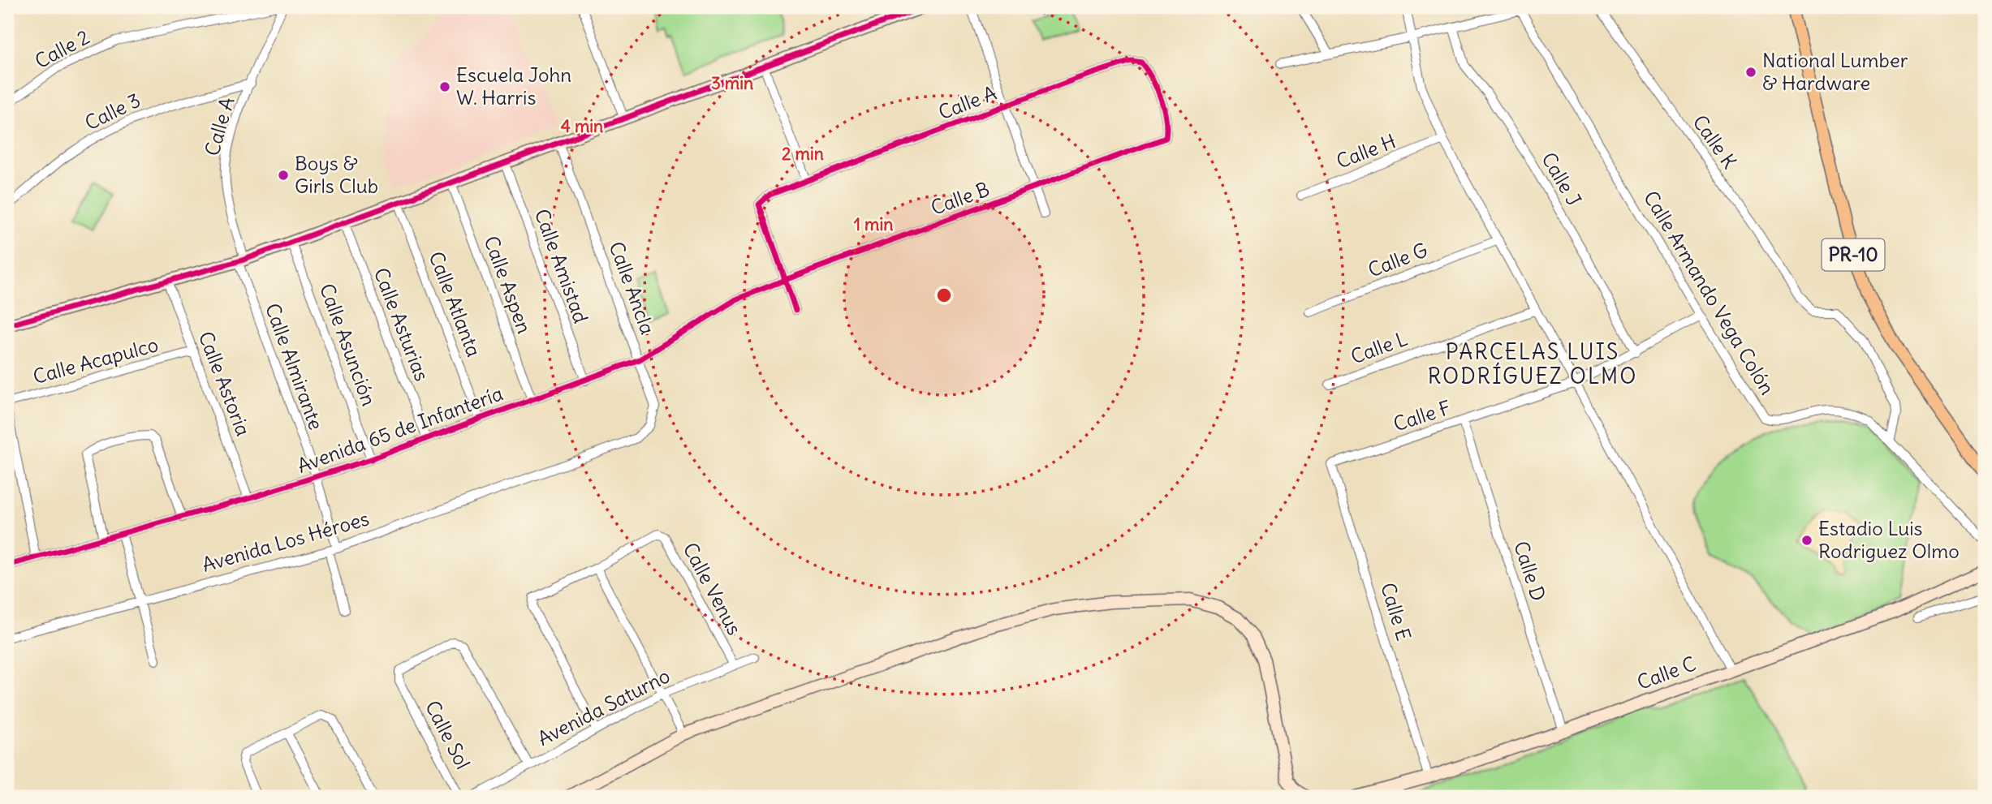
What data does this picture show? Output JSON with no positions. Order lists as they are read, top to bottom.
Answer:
{
  "streets": {
    "main road": ["PR-10"],
    "street": [
      "Calle 2",
      "Calle A",
      "Calle 3",
      "Calle K",
      "Calle H",
      "Calle J",
      "Calle B",
      "Calle G",
      "Calle Amistad",
      "Calle Aspen",
      "Calle Ancla",
      "Calle Armando Vega Colón",
      "Calle Atlanta",
      "Calle Asturias",
      "Calle Asunción",
      "Calle L",
      "Calle Acapulco",
      "Calle Almirante",
      "Calle Astoria",
      "Calle F",
      "Avenida 65 de Infantería",
      "Avenida Los Héroes",
      "Calle D",
      "Calle Venus",
      "Calle E",
      "Calle C",
      "Avenida Saturno",
      "Calle Sol"
    ]
  },
  "crossings": [
    ["Calle A", "Calle 3"],
    ["Calle A", "Calle B"],
    ["Calle A", "Calle Almirante"],
    ["Calle K", "Calle Armando Vega Colón"],
    ["Calle J", "Calle F"],
    ["Calle B", "Avenida 65 de Infantería"],
    ["Calle Amistad", "Avenida 65 de Infantería"],
    ["Calle Aspen", "Avenida 65 de Infantería"],
    ["Calle Ancla", "Avenida 65 de Infantería"],
    ["Calle Ancla", "Avenida Los Héroes"],
    ["Calle Armando Vega Colón", "Calle F"],
    ["Calle Atlanta", "Avenida 65 de Infantería"],
    ["Calle Asturias", "Avenida 65 de Infantería"],
    ["Calle Asunción", "Avenida 65 de Infantería"],
    ["Calle Acapulco", "Calle Astoria"],
    ["Calle Almirante", "Avenida 65 de Infantería"],
    ["Calle Almirante", "Avenida Los Héroes"],
    ["Calle Astoria", "Avenida 65 de Infantería"],
    ["Calle F", "Calle D"],
    ["Calle F", "Calle E"],
    ["Calle D", "Calle C"],
    ["Calle Venus", "Avenida Saturno"],
    ["Calle E", "Calle C"],
    ["Avenida Saturno", "Calle Sol"]
  ],
  "districts": ["PARCELAS LUIS RODRÍGUEZ OLMO"],
  "places": [
    "National Lumber & Hardware",
    "Escuela John W. Harris",
    "Boys & Girls Club",
    "Estadio Luis Rodriguez Olmo"
  ],
  "rings": [
    "3 min",
    "4 min",
    "2 min",
    "1 min"
  ]
}
